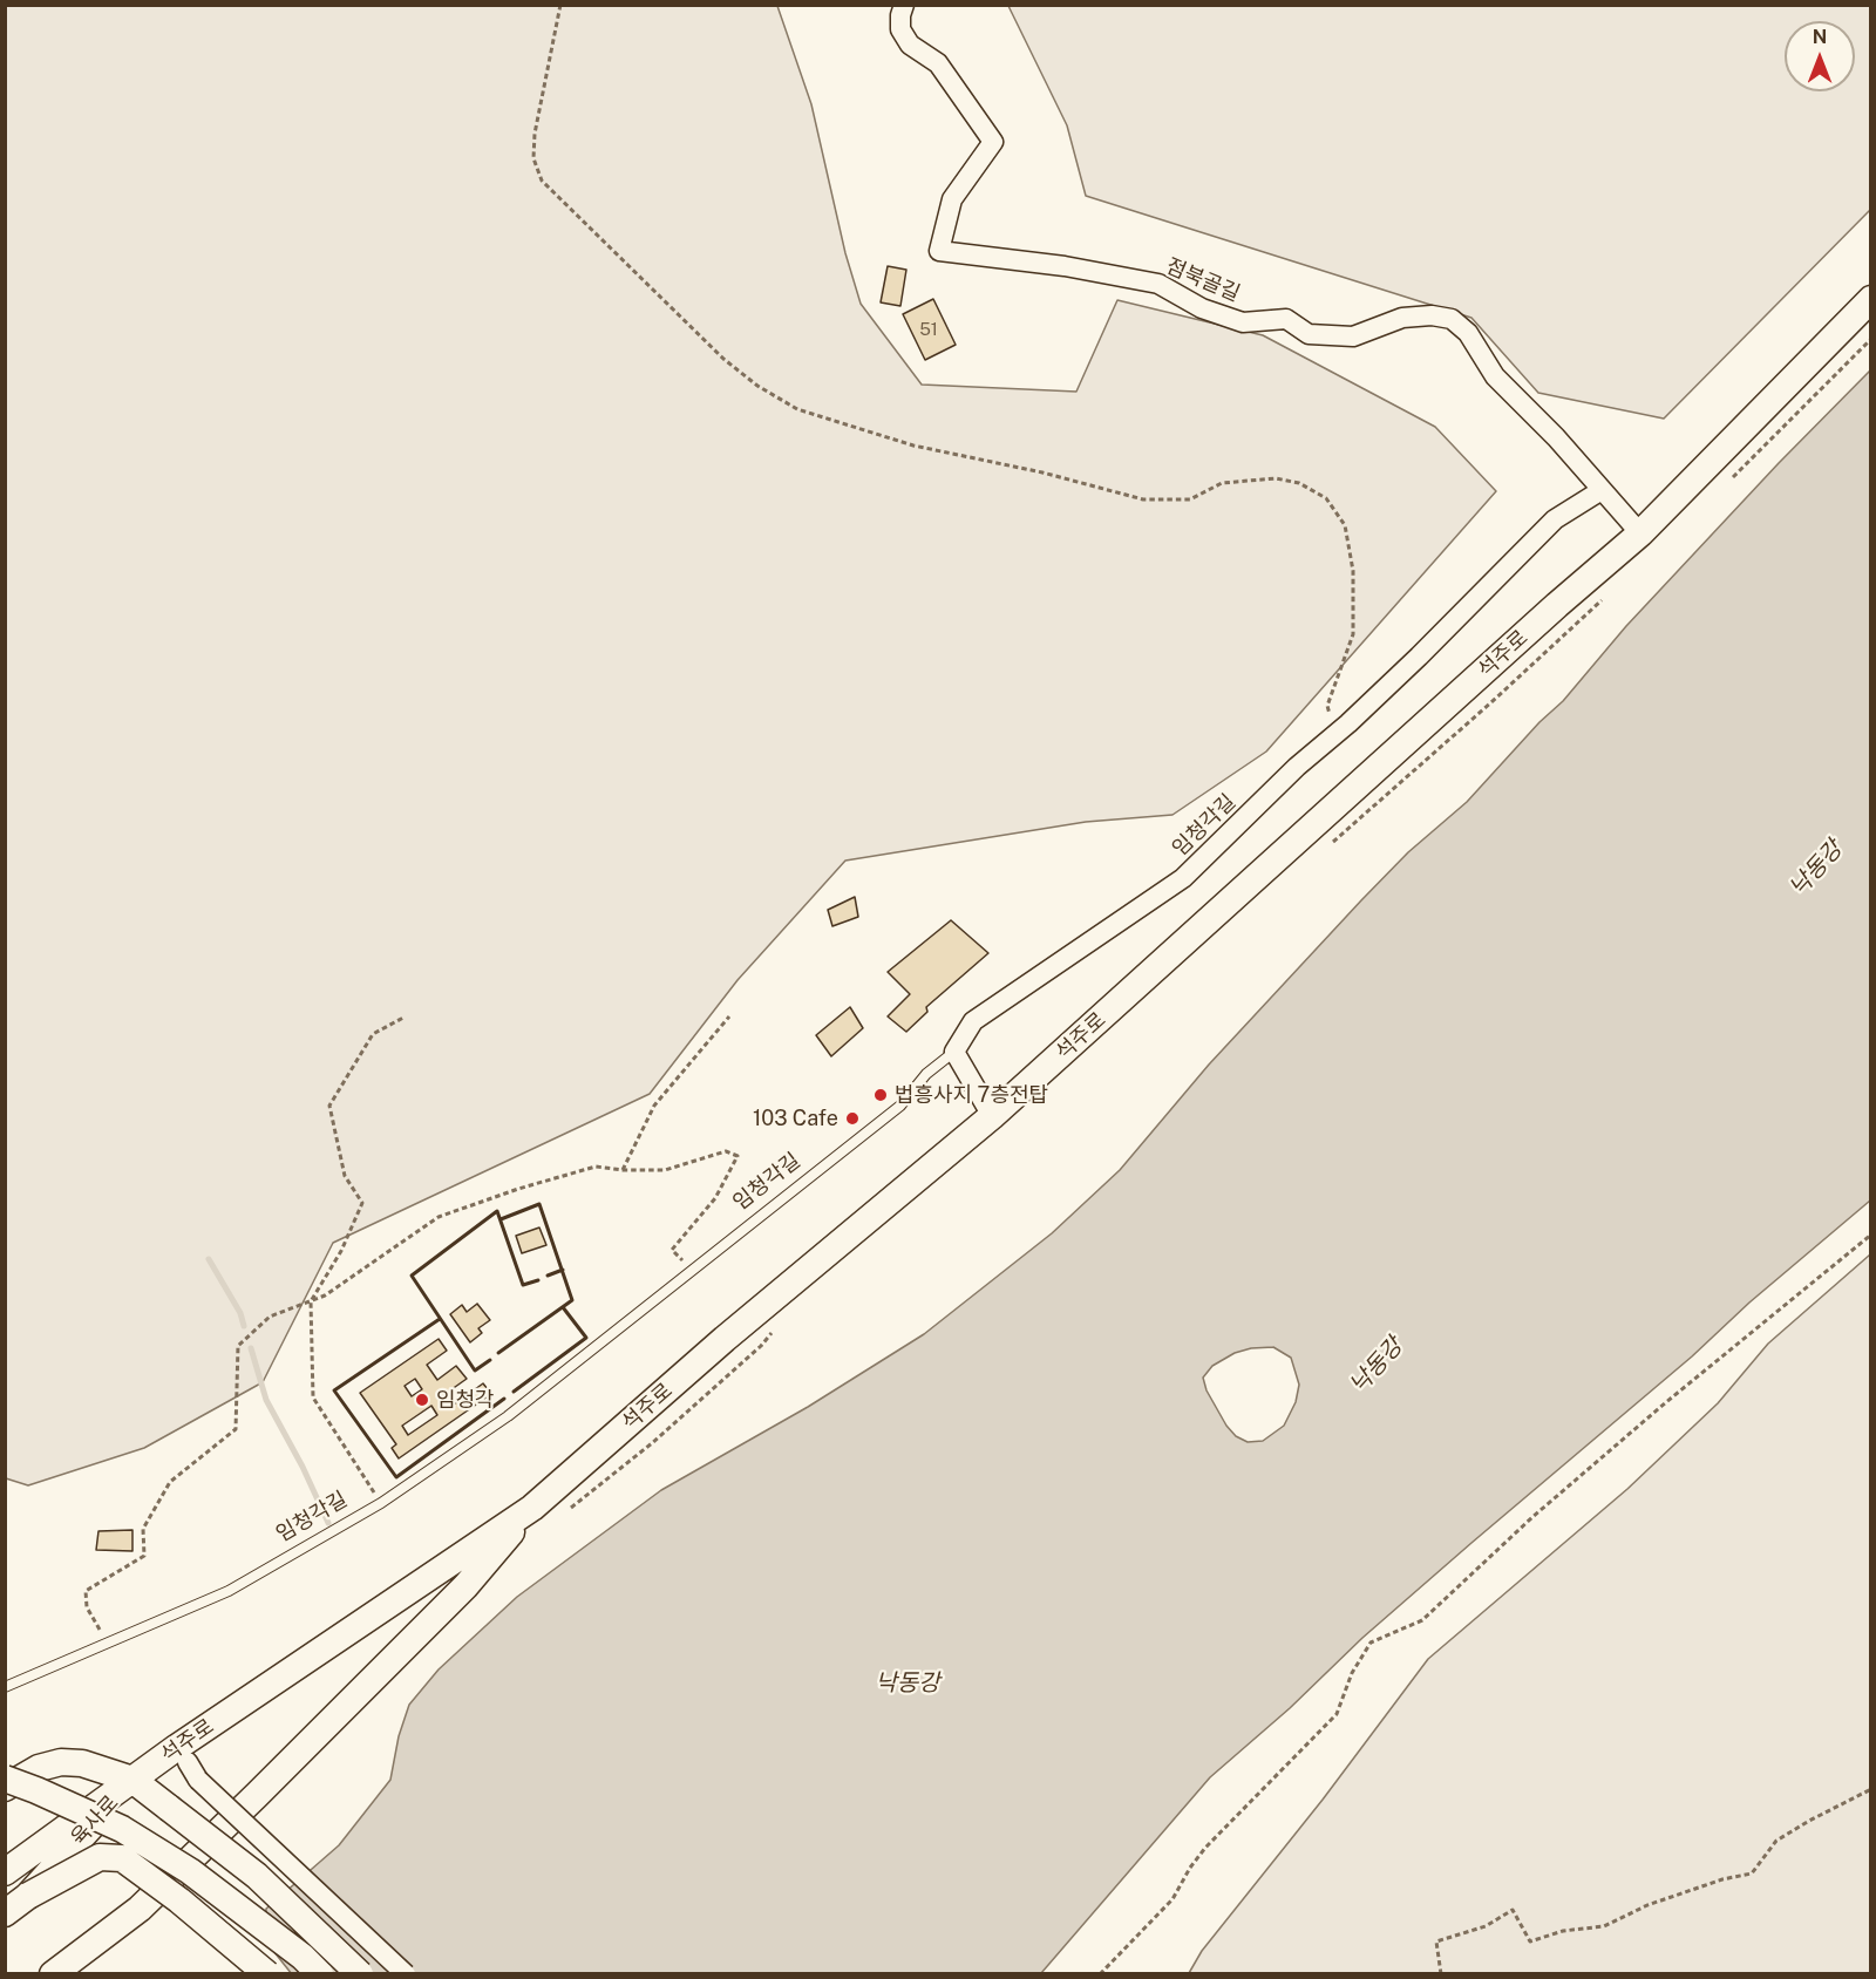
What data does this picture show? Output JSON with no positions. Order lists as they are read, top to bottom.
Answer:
{
  "streets": {
    "street": [
      "점북골길",
      "석주로",
      "임청각길",
      "육사로"
    ]
  },
  "crossings": [
    ["점북골길", "석주로"],
    ["점북골길", "임청각길"],
    ["석주로", "육사로"]
  ],
  "water": ["낙동강"],
  "places": ["법흥사지 7층전탑", "103 Cafe", "임청각"],
  "house_numbers": ["51"],
  "north": "top"
}
